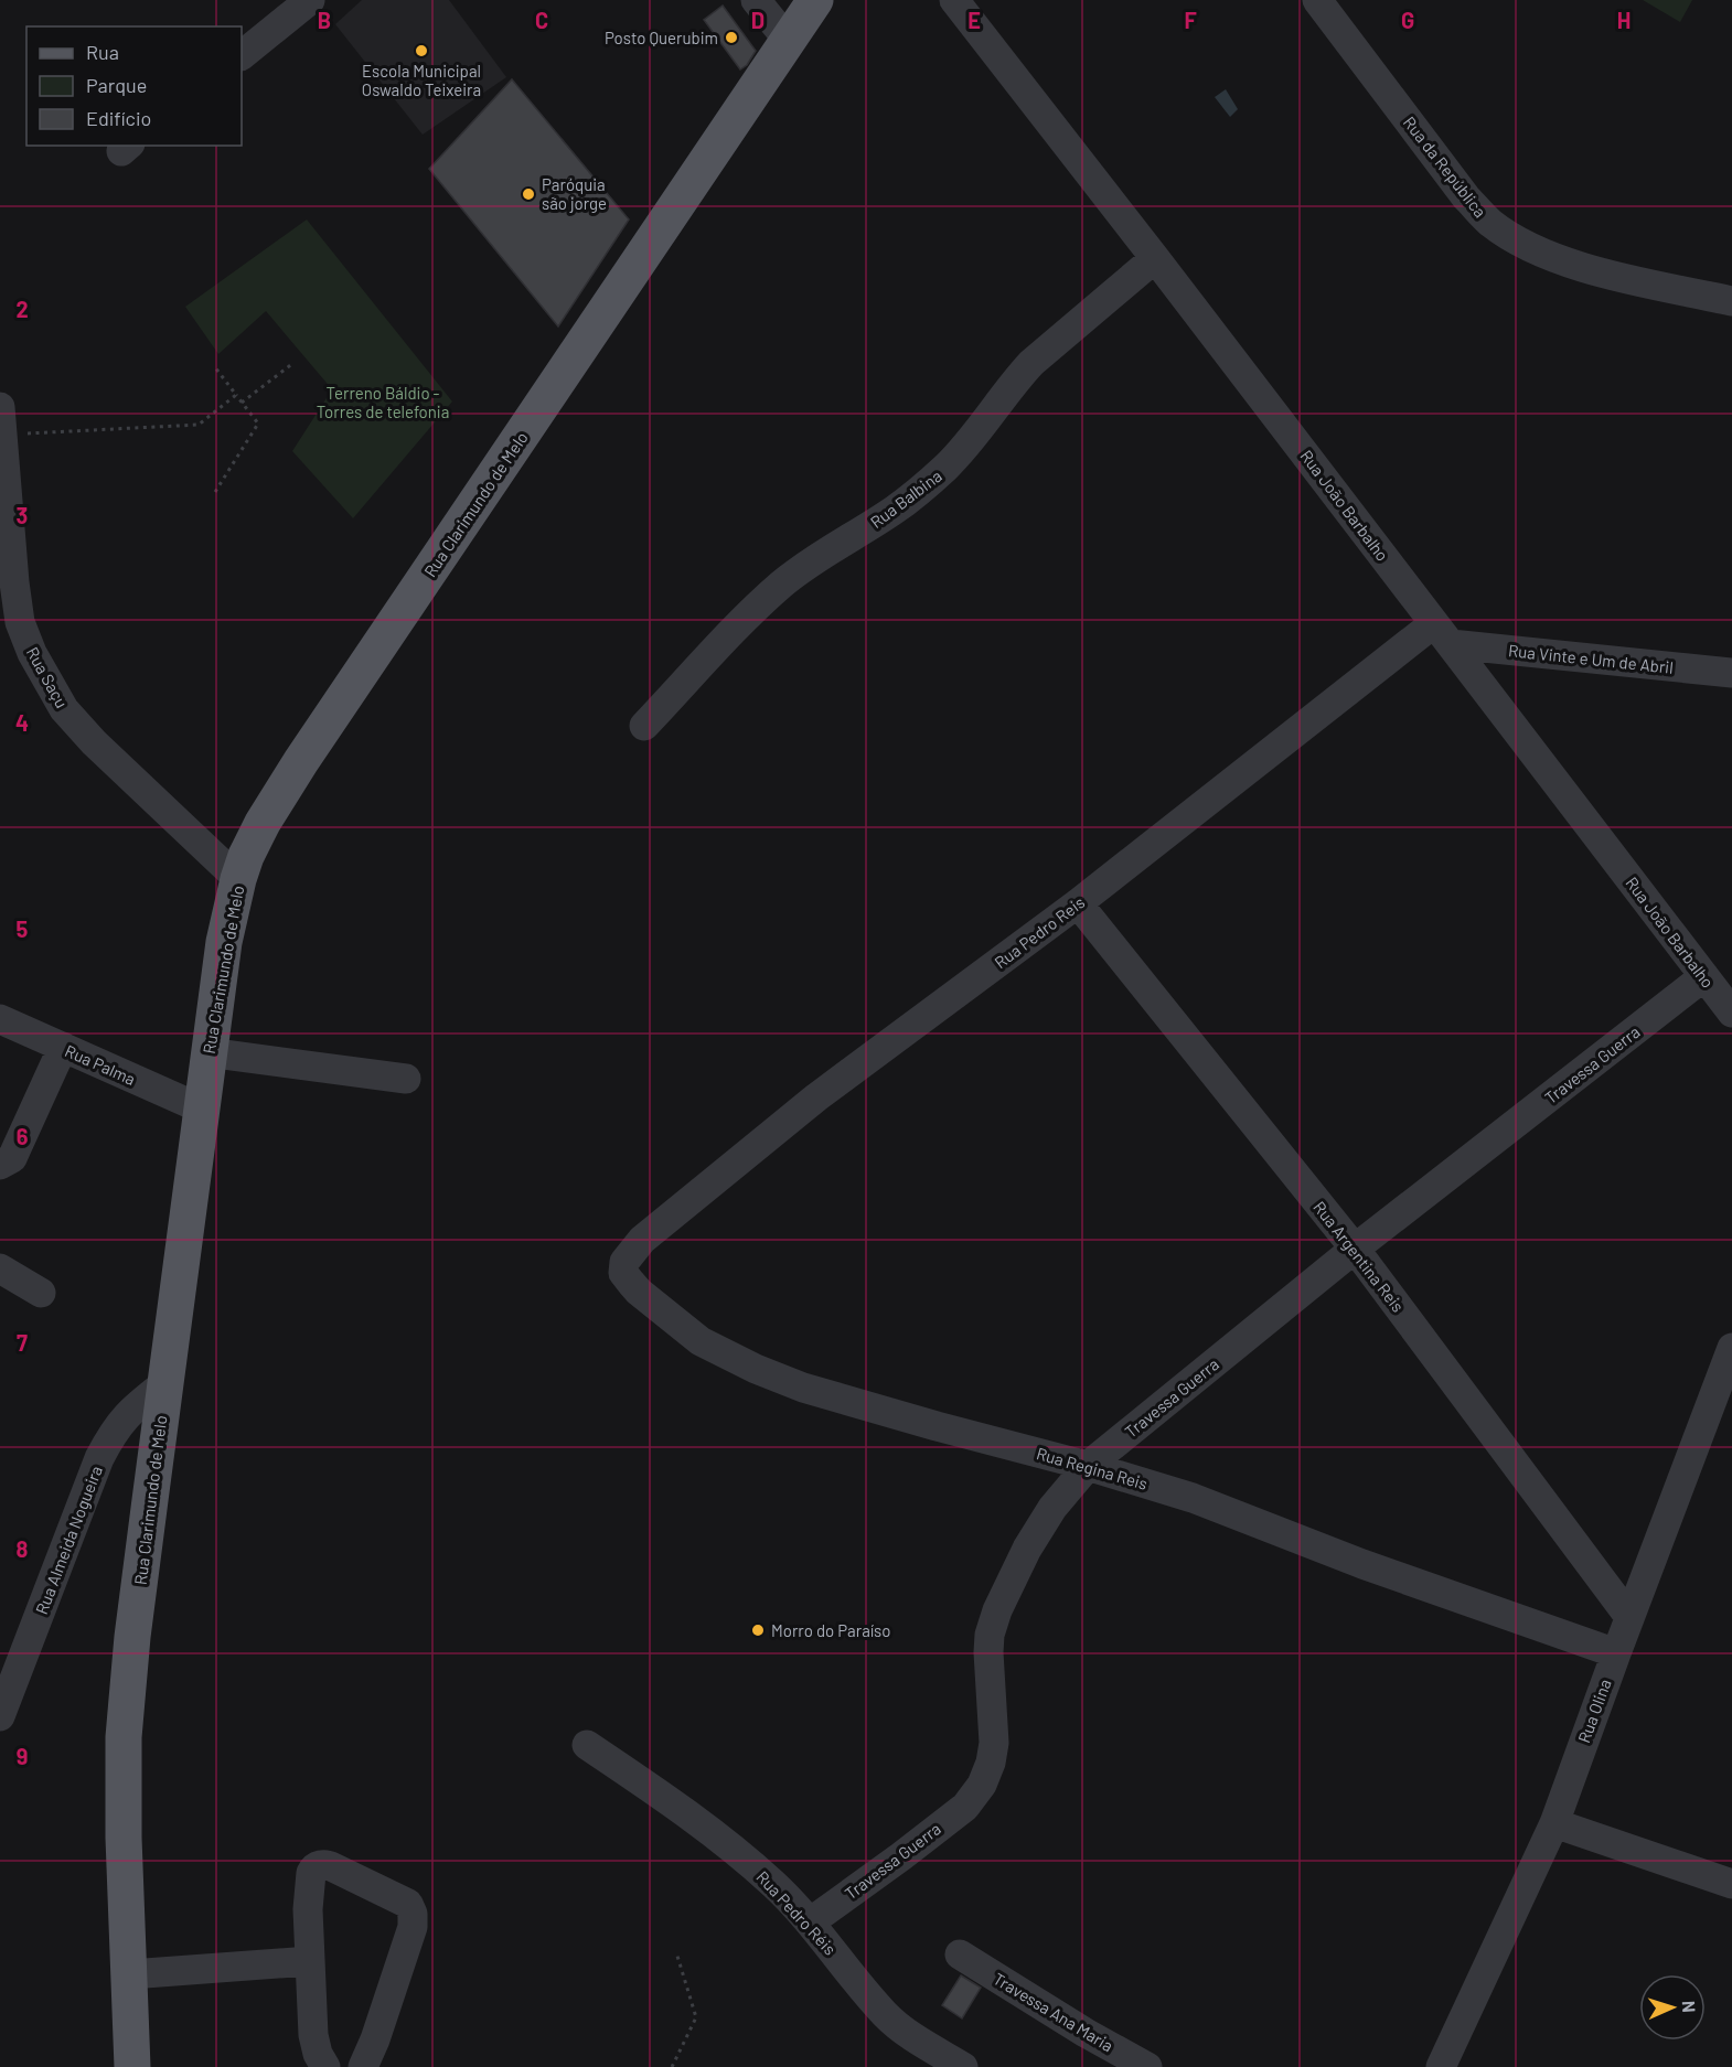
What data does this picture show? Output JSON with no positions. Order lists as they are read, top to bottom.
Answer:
{
  "streets": {
    "main road": ["Rua Clarimundo de Melo"],
    "street": [
      "Rua da República",
      "Rua Balbina",
      "Rua João Barbalho",
      "Rua Vinte e Um de Abril",
      "Rua Saçu",
      "Rua Pedro Reis",
      "Rua Palma",
      "Travessa Guerra",
      "Rua Argentina Reis",
      "Rua Regina Reis",
      "Rua Almeida Nogueira",
      "Rua Olina",
      "Rua Pedro Réis",
      "Travessa Ana Maria"
    ]
  },
  "crossings": [
    ["Rua Balbina", "Rua João Barbalho"],
    ["Rua Clarimundo de Melo", "Rua Saçu"],
    ["Rua Clarimundo de Melo", "Rua Palma"],
    ["Rua Clarimundo de Melo", "Rua Almeida Nogueira"],
    ["Rua João Barbalho", "Rua Vinte e Um de Abril"],
    ["Rua João Barbalho", "Rua Pedro Reis"],
    ["Rua João Barbalho", "Travessa Guerra"],
    ["Rua Vinte e Um de Abril", "Rua Pedro Reis"],
    ["Rua Pedro Reis", "Rua Argentina Reis"],
    ["Rua Pedro Reis", "Rua Regina Reis"],
    ["Travessa Guerra", "Rua Argentina Reis"],
    ["Travessa Guerra", "Rua Regina Reis"],
    ["Travessa Guerra", "Rua Pedro Réis"],
    ["Rua Argentina Reis", "Rua Olina"],
    ["Rua Regina Reis", "Rua Olina"]
  ],
  "parks": ["Terreno Báldio - Torres de telefonia"],
  "places": [
    "Posto Querubim",
    "Escola Municipal Oswaldo Teixeira",
    "Paróquia são jorge",
    "Morro do Paraíso"
  ],
  "legend": ["Rua", "Parque", "Edifício"],
  "north": "right",
  "grid": {
    "columns": [
      "B",
      "C",
      "D",
      "E",
      "F",
      "G",
      "H"
    ],
    "rows": [
      "2",
      "3",
      "4",
      "5",
      "6",
      "7",
      "8",
      "9"
    ]
  }
}
